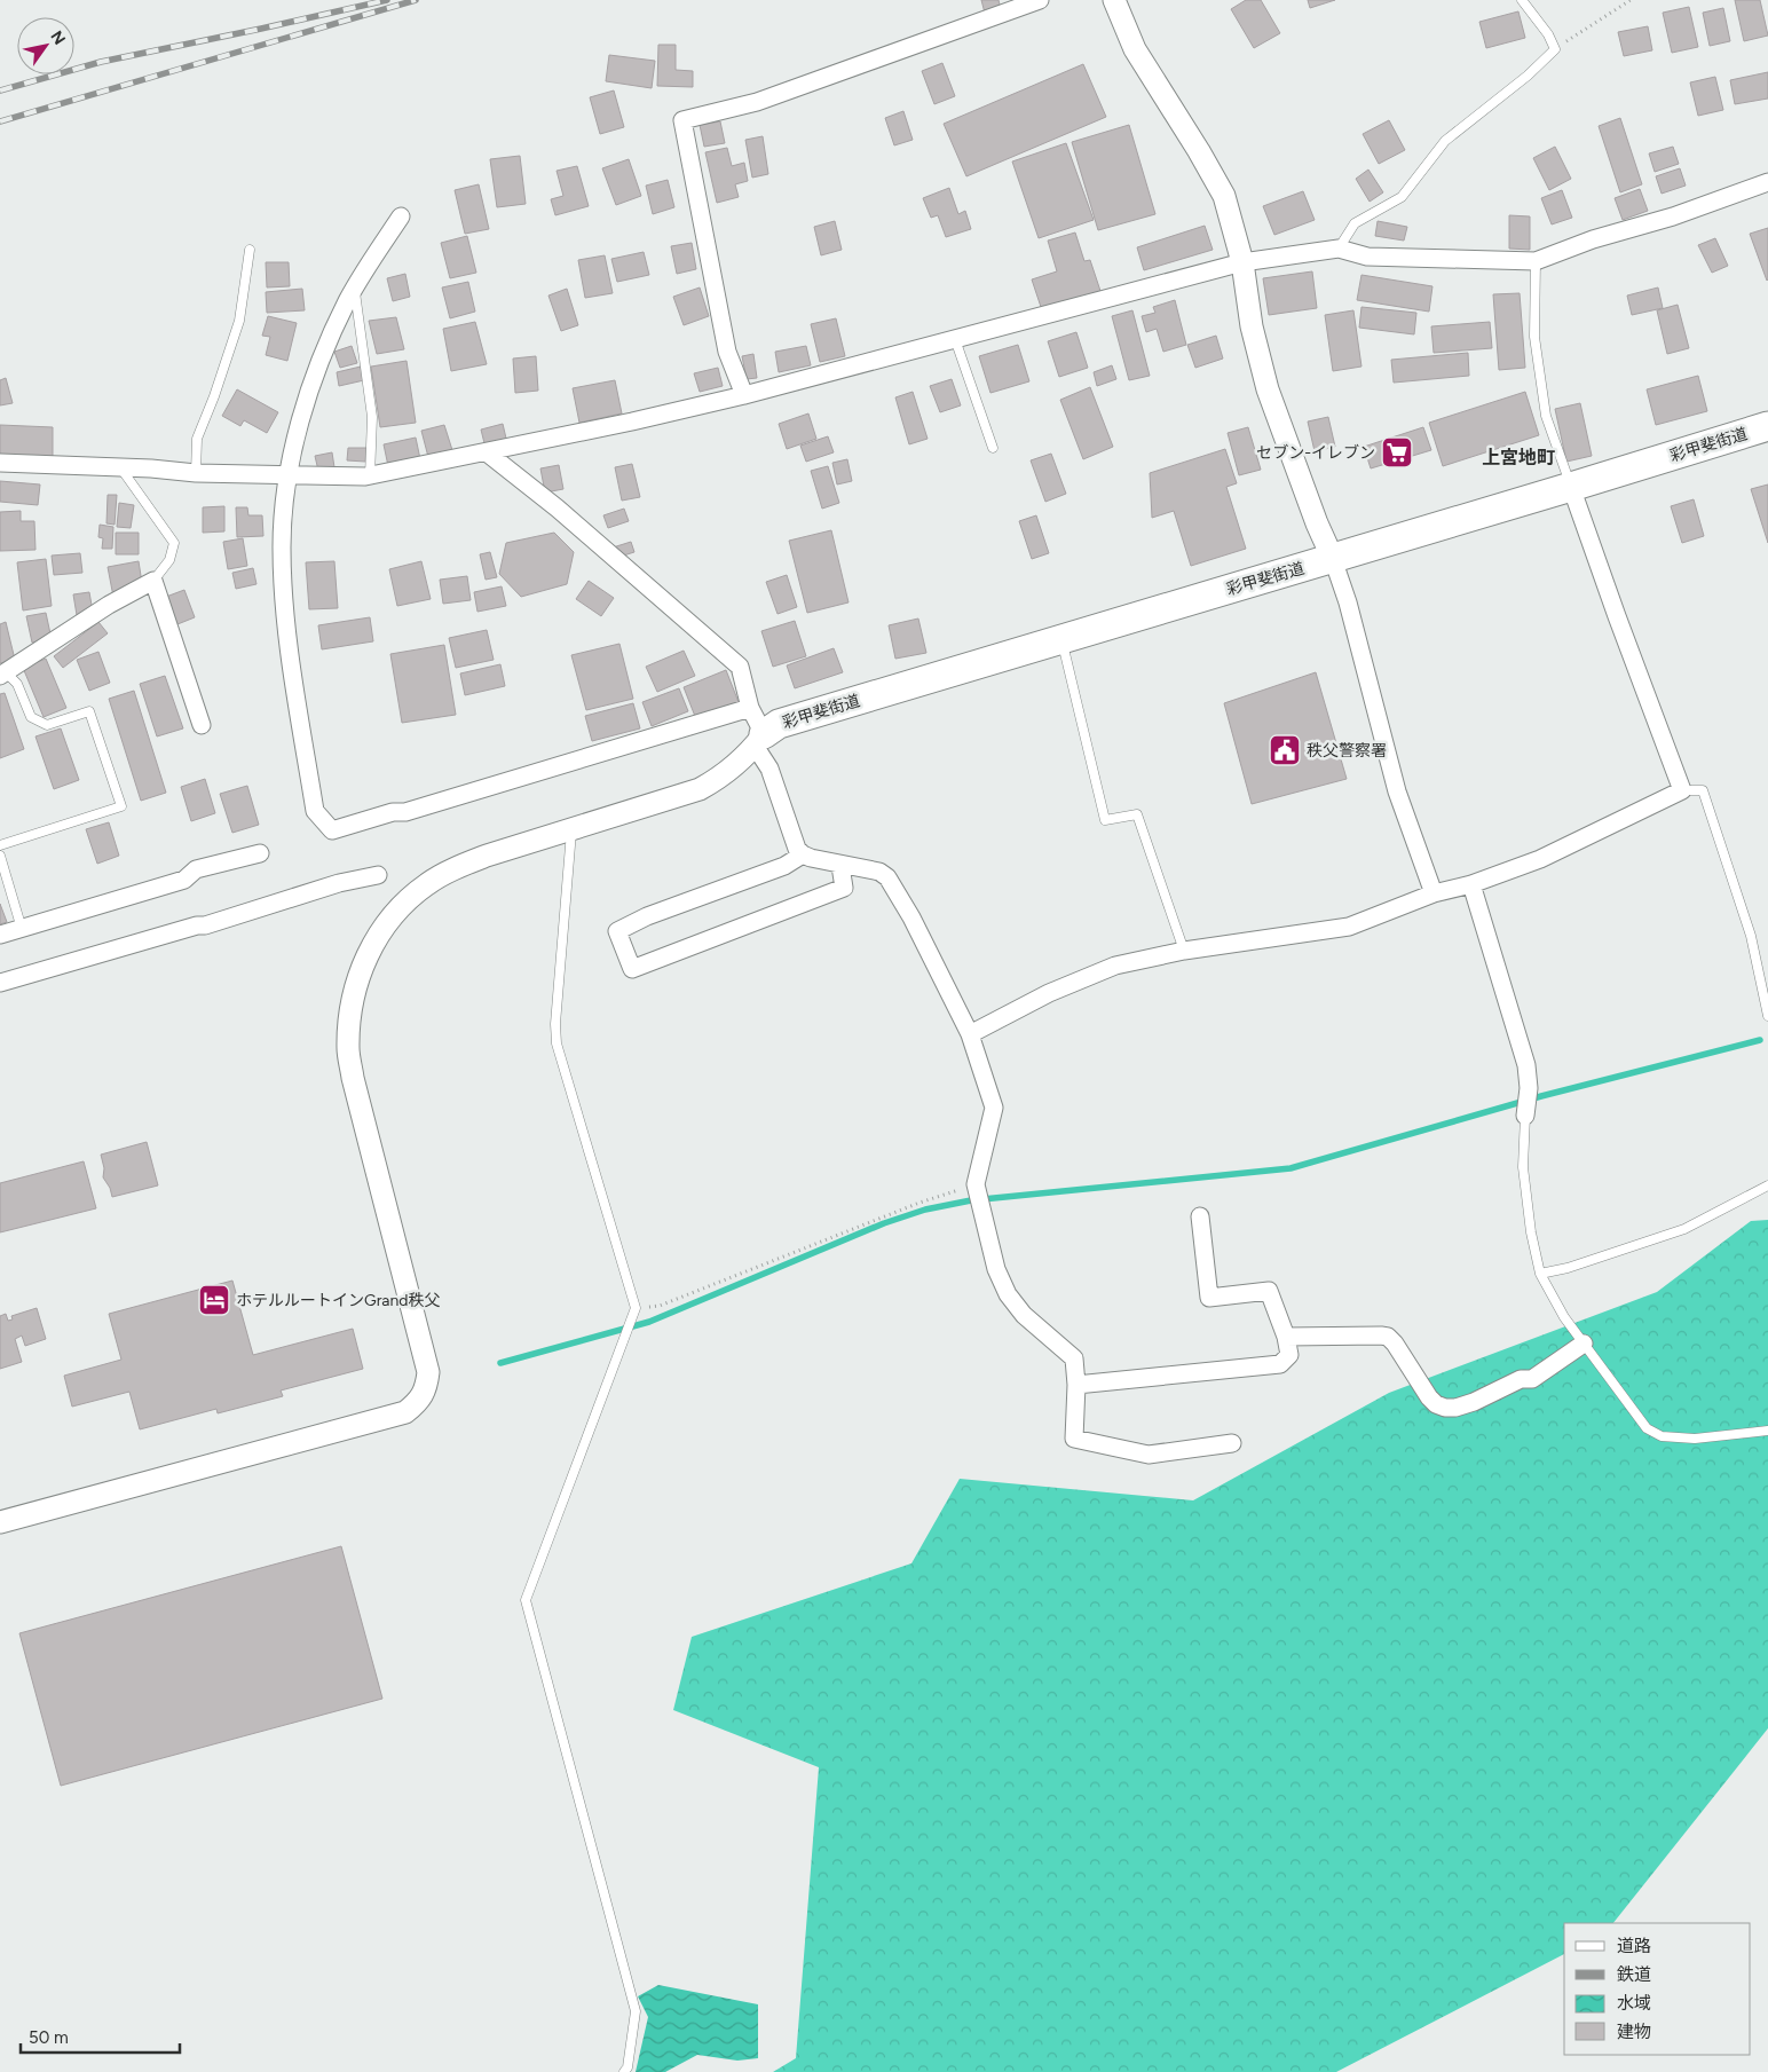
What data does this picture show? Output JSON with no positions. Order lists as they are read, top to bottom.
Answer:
{
  "streets": {
    "highway": ["彩甲斐街道"]
  },
  "districts": ["上宮地町"],
  "places": {
    "supermarket": ["セブン-イレブン"],
    "public building": ["秩父警察署"],
    "hotel": ["ホテルルートインGrand秩父"]
  },
  "legend": [
    "道路",
    "鉄道",
    "水域",
    "建物"
  ],
  "scale_bar": "50 m",
  "north": "top right"
}
